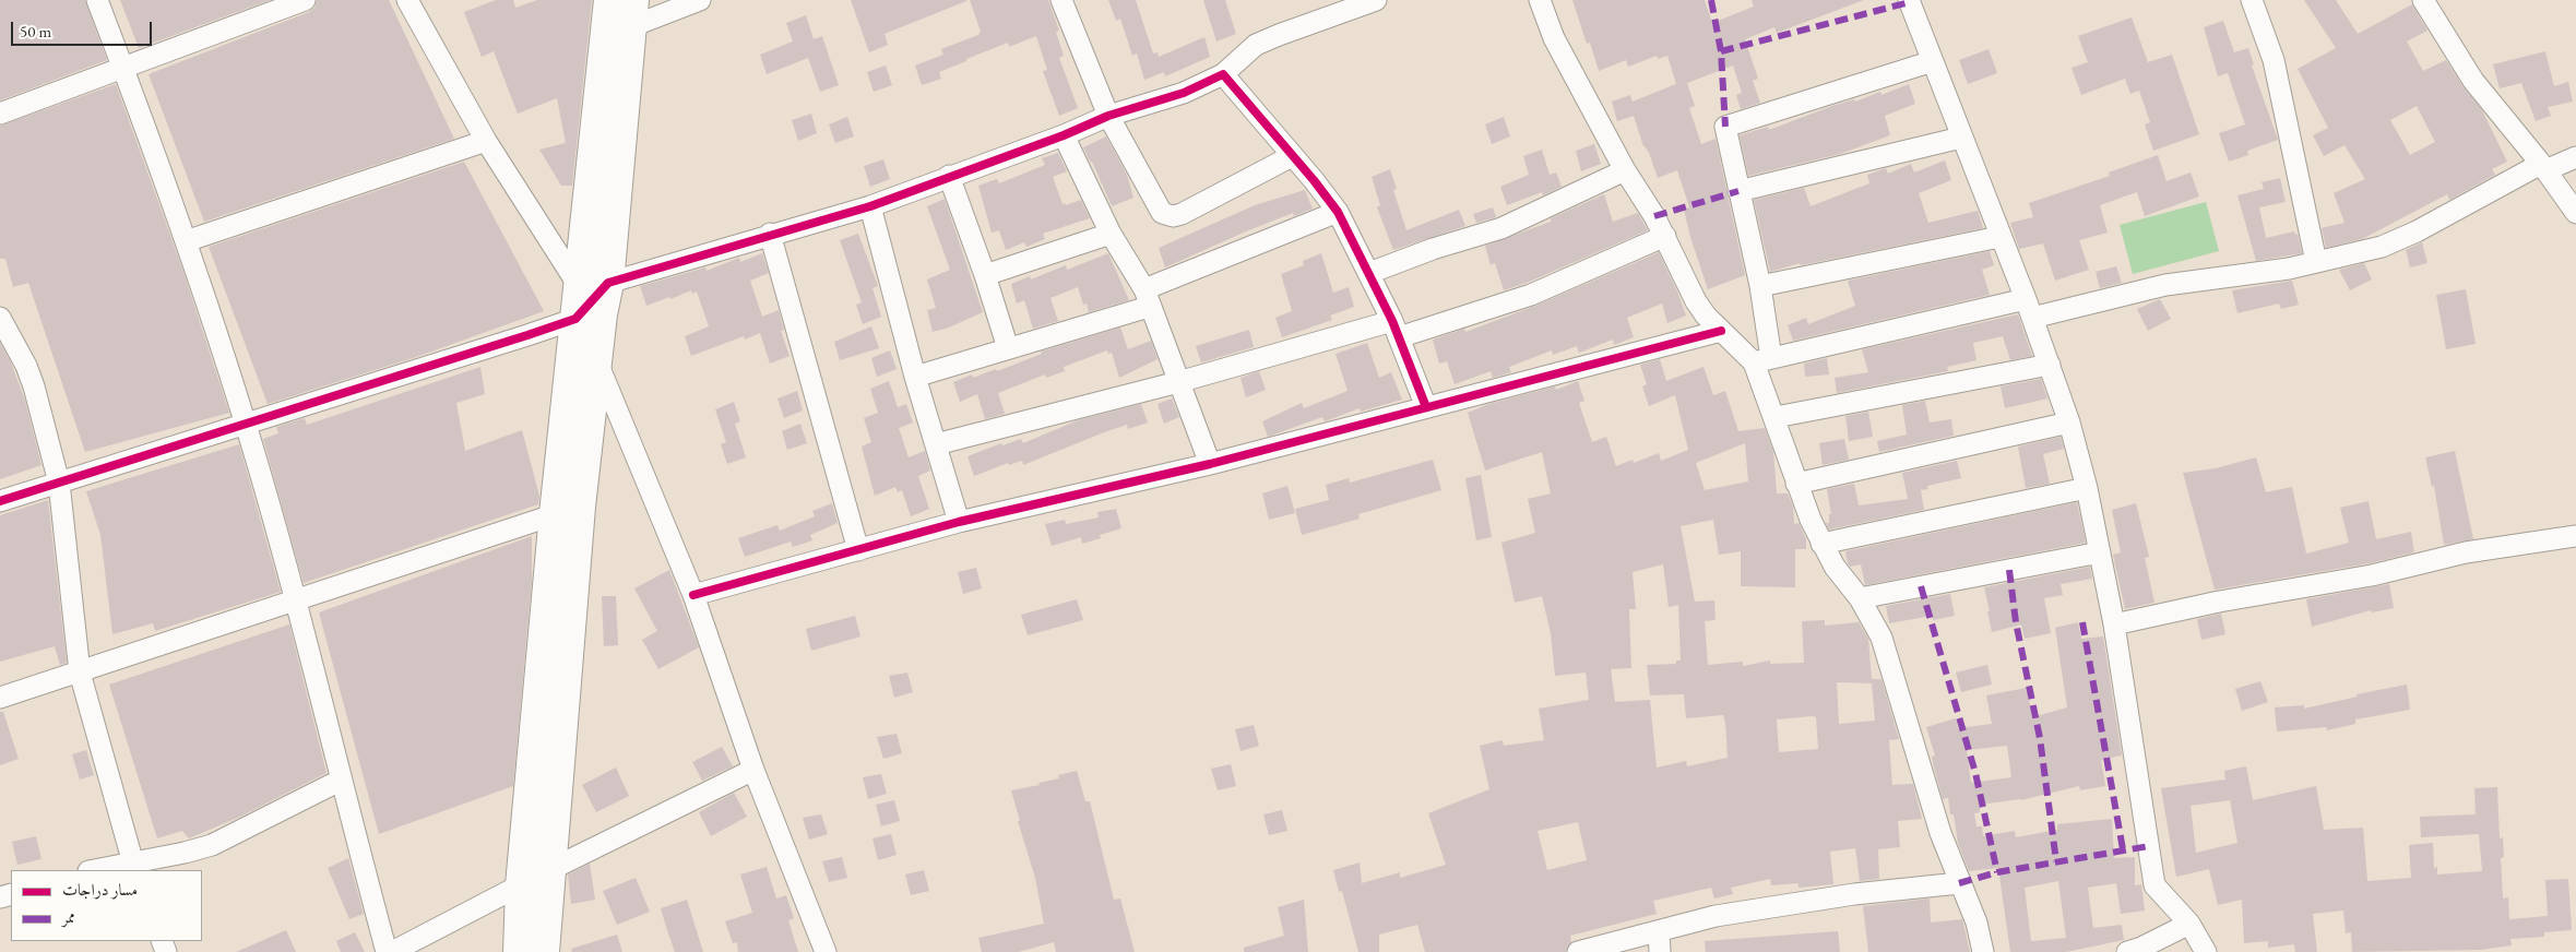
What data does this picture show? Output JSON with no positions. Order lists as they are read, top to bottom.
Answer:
{
  "legend": ["مسار دراجات", "ممر"],
  "scale_bar": "50 m"
}
